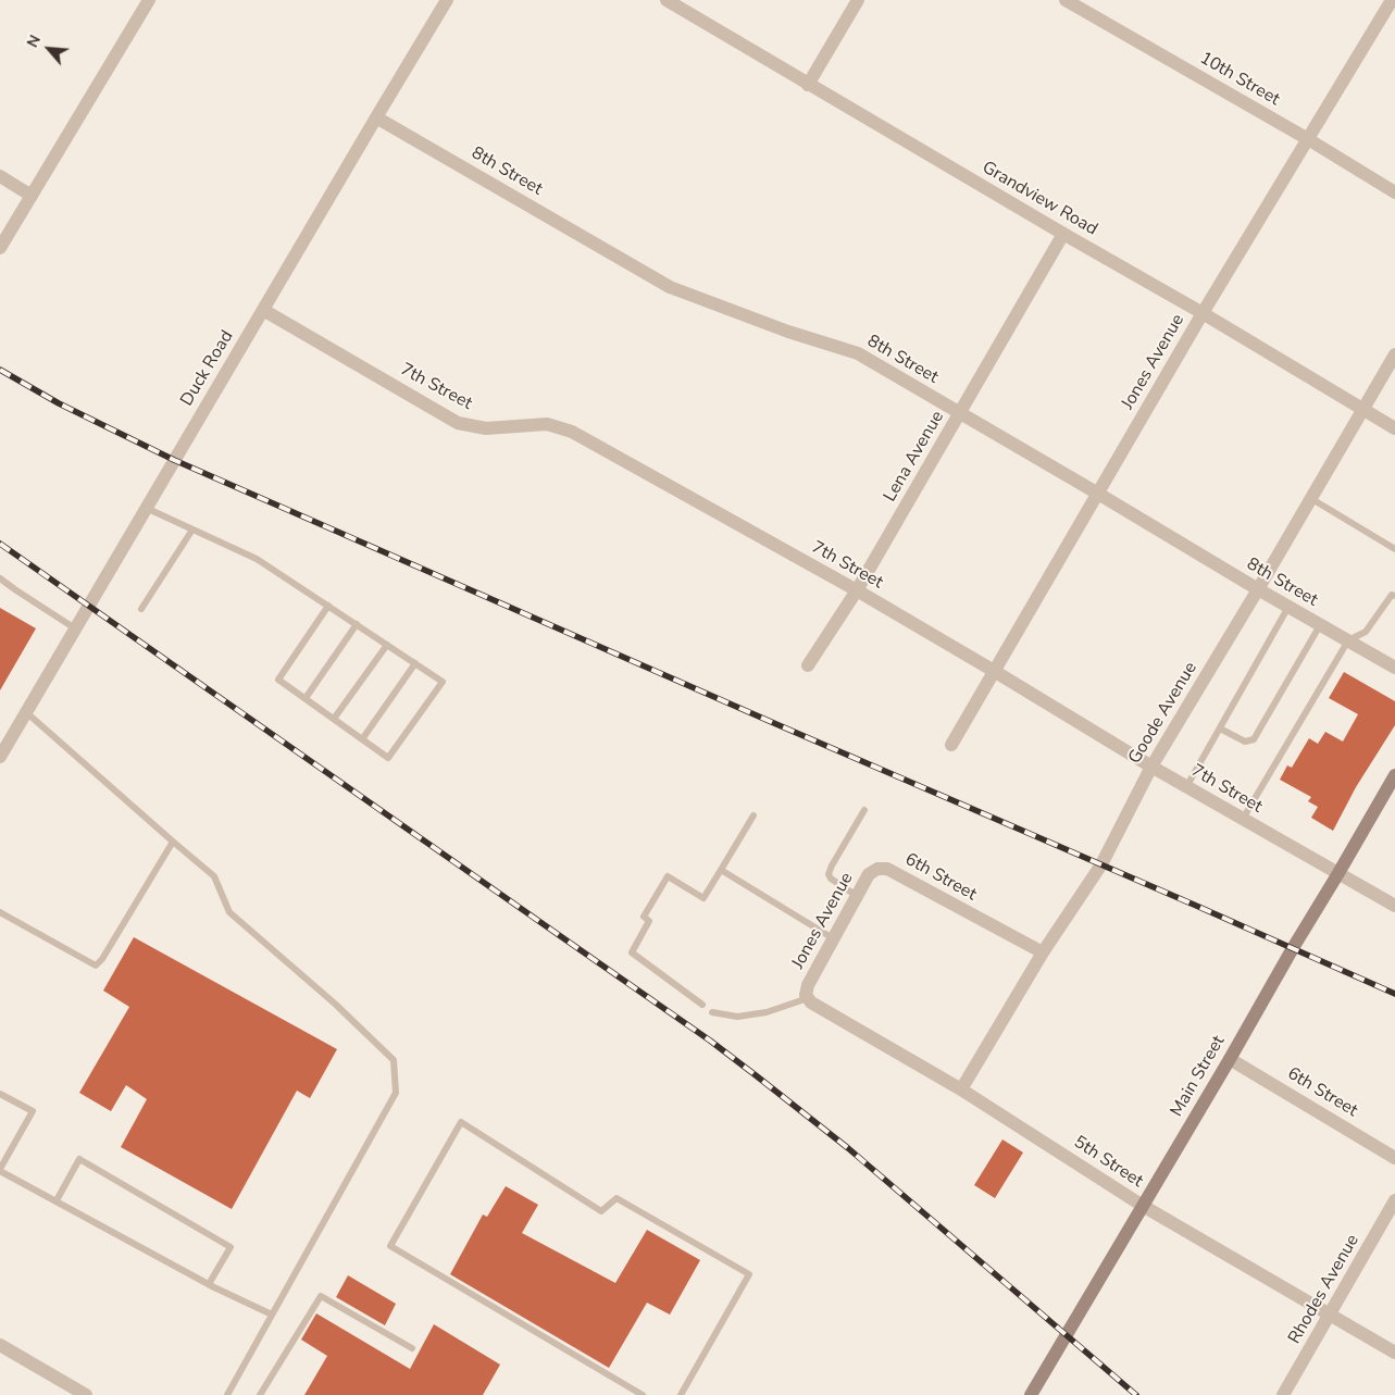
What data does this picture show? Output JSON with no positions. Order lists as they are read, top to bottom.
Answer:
{
  "streets": {
    "main road": ["Main Street"],
    "street": [
      "10th Street",
      "8th Street",
      "Grandview Road",
      "Jones Avenue",
      "Duck Road",
      "7th Street",
      "Lena Avenue",
      "Goode Avenue",
      "6th Street",
      "5th Street",
      "Rhodes Avenue"
    ]
  },
  "crossings": [
    ["10th Street", "Jones Avenue"],
    ["8th Street", "Jones Avenue"],
    ["8th Street", "Duck Road"],
    ["8th Street", "Lena Avenue"],
    ["8th Street", "Goode Avenue"],
    ["Grandview Road", "Jones Avenue"],
    ["Grandview Road", "Lena Avenue"],
    ["Grandview Road", "Goode Avenue"],
    ["Jones Avenue", "7th Street"],
    ["Jones Avenue", "6th Street"],
    ["Jones Avenue", "5th Street"],
    ["Duck Road", "7th Street"],
    ["7th Street", "Lena Avenue"],
    ["7th Street", "Goode Avenue"],
    ["7th Street", "Main Street"],
    ["Goode Avenue", "6th Street"],
    ["Goode Avenue", "5th Street"],
    ["6th Street", "Main Street"],
    ["Main Street", "5th Street"],
    ["5th Street", "Rhodes Avenue"]
  ],
  "north": "top left"
}
